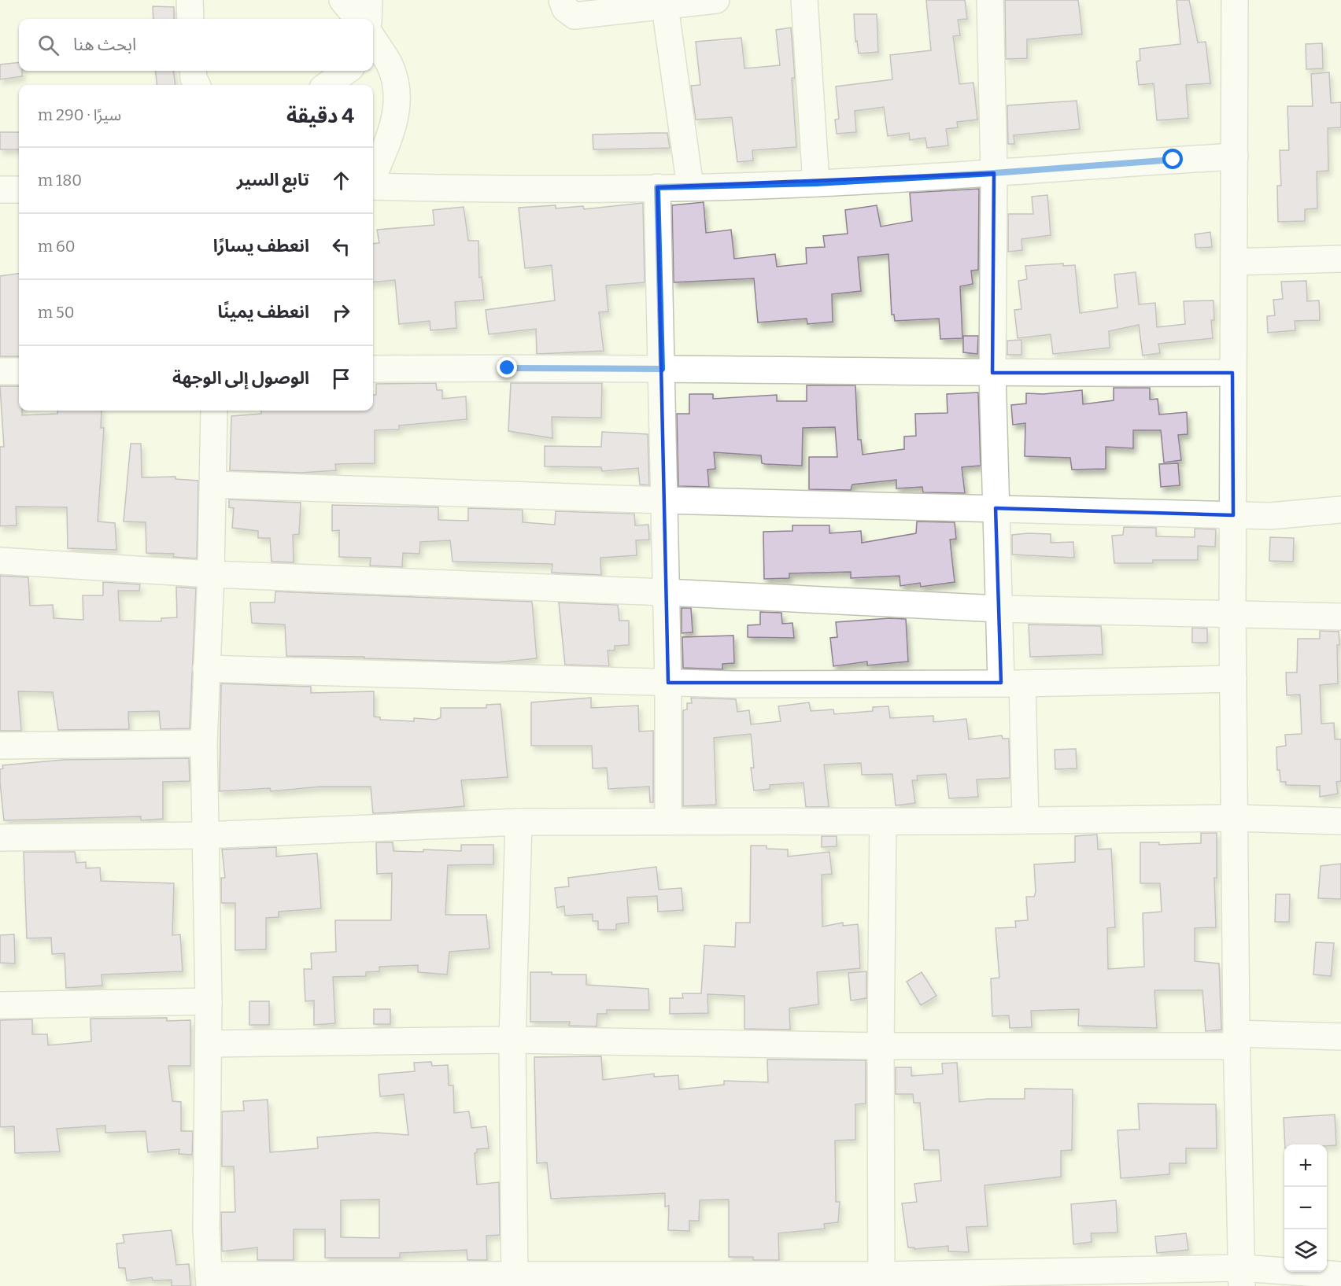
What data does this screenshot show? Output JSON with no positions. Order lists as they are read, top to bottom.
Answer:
{
  "page": {
    "search": "ابحث هنا",
    "heading": ["4 دقيقة", "سيرًا · 290 m"],
    "list": [
      ["تابع السير", "180 m"],
      ["انعطف يسارًا", "60 m"],
      ["انعطف يمينًا", "50 m"],
      "الوصول إلى الوجهة"
    ],
    "map_buttons": ["+", "−"]
  }
}
